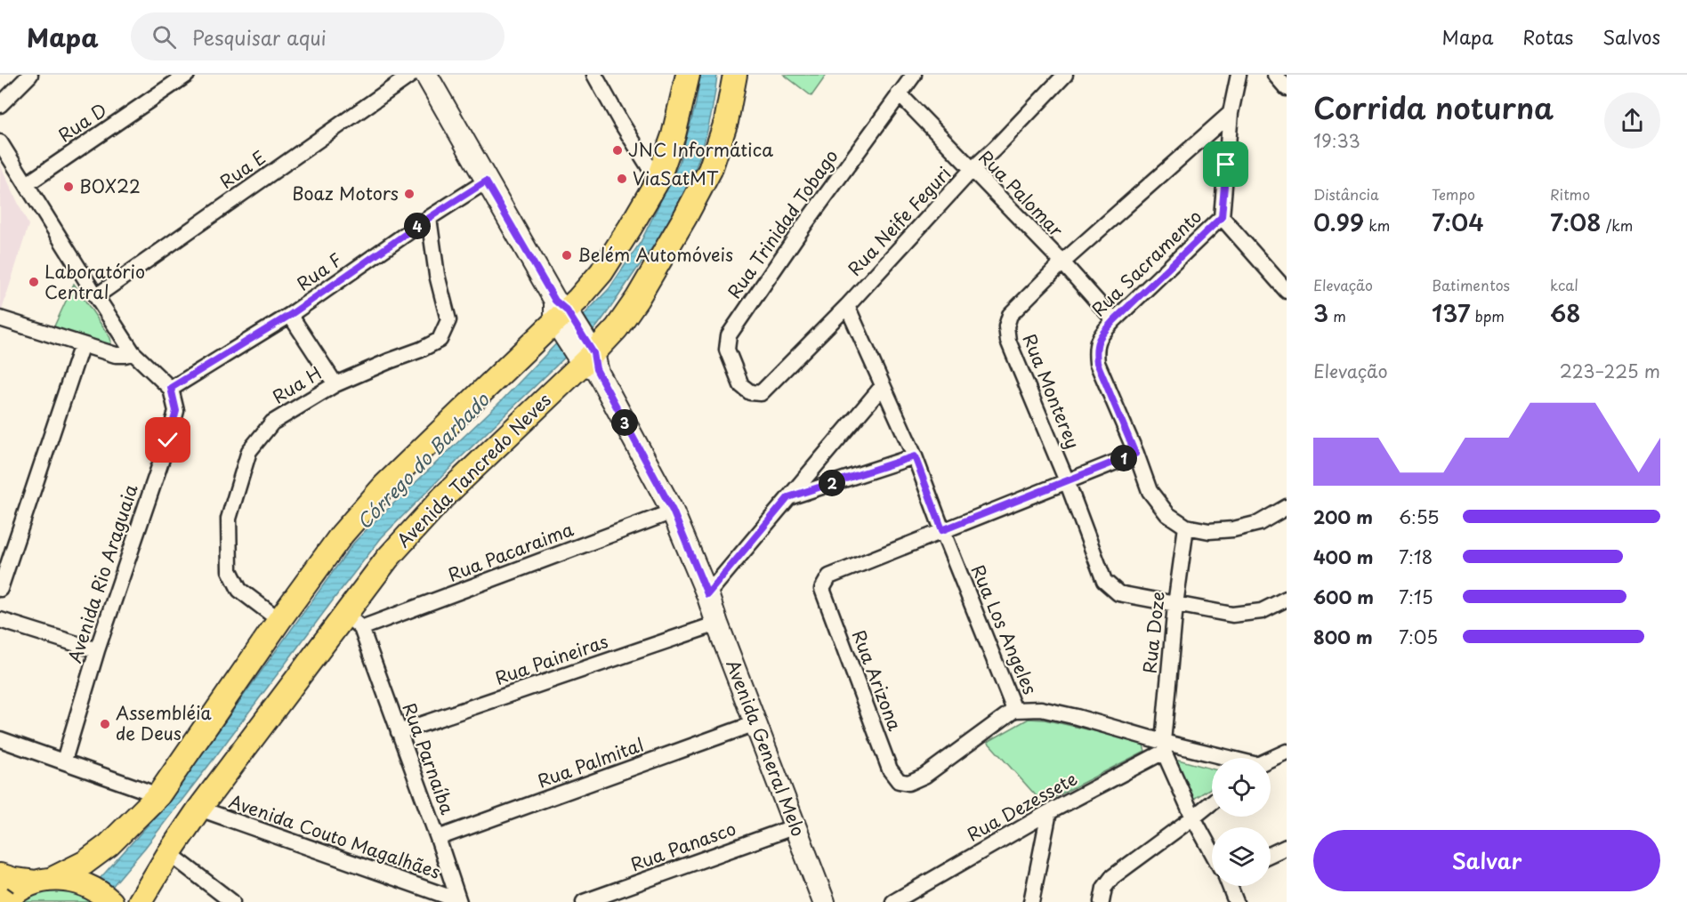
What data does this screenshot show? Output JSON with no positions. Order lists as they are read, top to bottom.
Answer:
{
  "streets": {
    "main road": ["Avenida Tancredo Neves", "Avenida General Melo"],
    "street": [
      "Rua D",
      "Rua E",
      "Rua Palomar",
      "Rua Neife Feguri",
      "Rua Trinidad Tobago",
      "Rua Sacramento",
      "Rua F",
      "Rua H",
      "Rua Monterey",
      "Rua Pacaraima",
      "Avenida Rio Araguaia",
      "Rua Los Angeles",
      "Rua Doze",
      "Rua Paineiras",
      "Rua Arizona",
      "Rua Parnaíba",
      "Rua Palmital",
      "Rua Dezessete",
      "Avenida Couto Magalhães",
      "Rua Panasco"
    ]
  },
  "crossings": [
    ["Rua Palomar", "Rua Neife Feguri"],
    ["Rua Palomar", "Rua Trinidad Tobago"],
    ["Rua Palomar", "Rua Sacramento"],
    ["Rua Palomar", "Rua Monterey"],
    ["Rua Neife Feguri", "Rua Trinidad Tobago"],
    ["Rua Neife Feguri", "Rua Los Angeles"],
    ["Rua Sacramento", "Rua Doze"],
    ["Rua F", "Rua H"],
    ["Rua F", "Avenida Rio Araguaia"],
    ["Rua Monterey", "Rua Doze"],
    ["Avenida Tancredo Neves", "Rua Pacaraima"],
    ["Avenida Tancredo Neves", "Avenida General Melo"],
    ["Avenida Tancredo Neves", "Rua Parnaíba"],
    ["Avenida Tancredo Neves", "Avenida Couto Magalhães"],
    ["Rua Pacaraima", "Avenida General Melo"],
    ["Rua Pacaraima", "Rua Parnaíba"],
    ["Rua Los Angeles", "Rua Doze"],
    ["Rua Los Angeles", "Rua Arizona"],
    ["Rua Los Angeles", "Rua Dezessete"],
    ["Rua Doze", "Rua Dezessete"],
    ["Rua Paineiras", "Avenida General Melo"],
    ["Rua Paineiras", "Rua Parnaíba"],
    ["Avenida General Melo", "Rua Palmital"],
    ["Avenida General Melo", "Rua Panasco"],
    ["Rua Parnaíba", "Rua Palmital"],
    ["Rua Parnaíba", "Avenida Couto Magalhães"]
  ],
  "water": ["Córrego do Barbado"],
  "places": [
    "JNC Informática",
    "ViaSatMT",
    "BOX22",
    "Boaz Motors",
    "Belém Automóveis",
    "Laboratório Central",
    "Assembléia de Deus"
  ],
  "page": {
    "header": "Mapa",
    "search": "Pesquisar aqui",
    "nav": ["Mapa", "Rotas", "Salvos"],
    "heading": ["Corrida noturna", "19:33"],
    "stats": [
      ["Distância", "0.99 km"],
      ["Tempo", "7:04"],
      ["Ritmo", "7:08 /km"],
      ["Elevação", "3 m"],
      ["Batimentos", "137 bpm"],
      ["kcal", "68"]
    ],
    "pins": [
      "4",
      "3",
      "1",
      "2"
    ],
    "chart": ["Elevação", "223–225 m"],
    "list": [
      {
        "name": "200 m",
        "note": "6:55"
      },
      {
        "name": "400 m",
        "note": "7:18"
      },
      {
        "name": "600 m",
        "note": "7:15"
      },
      {
        "name": "800 m",
        "note": "7:05"
      }
    ],
    "buttons": "Salvar"
  }
}
